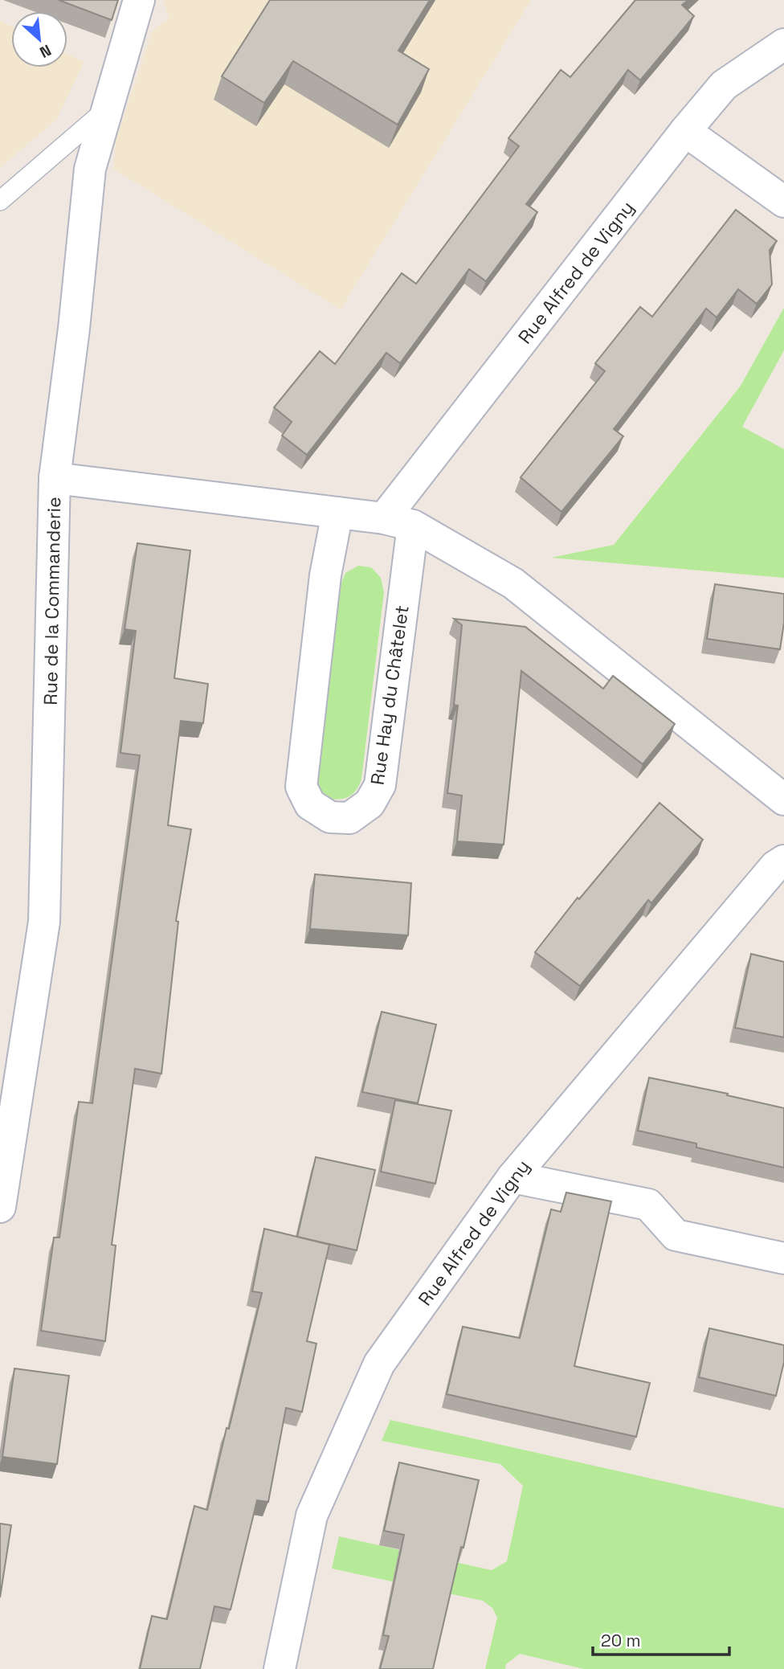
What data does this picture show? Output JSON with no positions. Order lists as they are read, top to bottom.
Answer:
{
  "streets": {
    "street": ["Rue Alfred de Vigny", "Rue de la Commanderie", "Rue Hay du Châtelet"]
  },
  "crossings": [
    ["Rue Alfred de Vigny", "Rue Hay du Châtelet"]
  ],
  "scale_bar": "20 m",
  "north": "bottom right"
}
